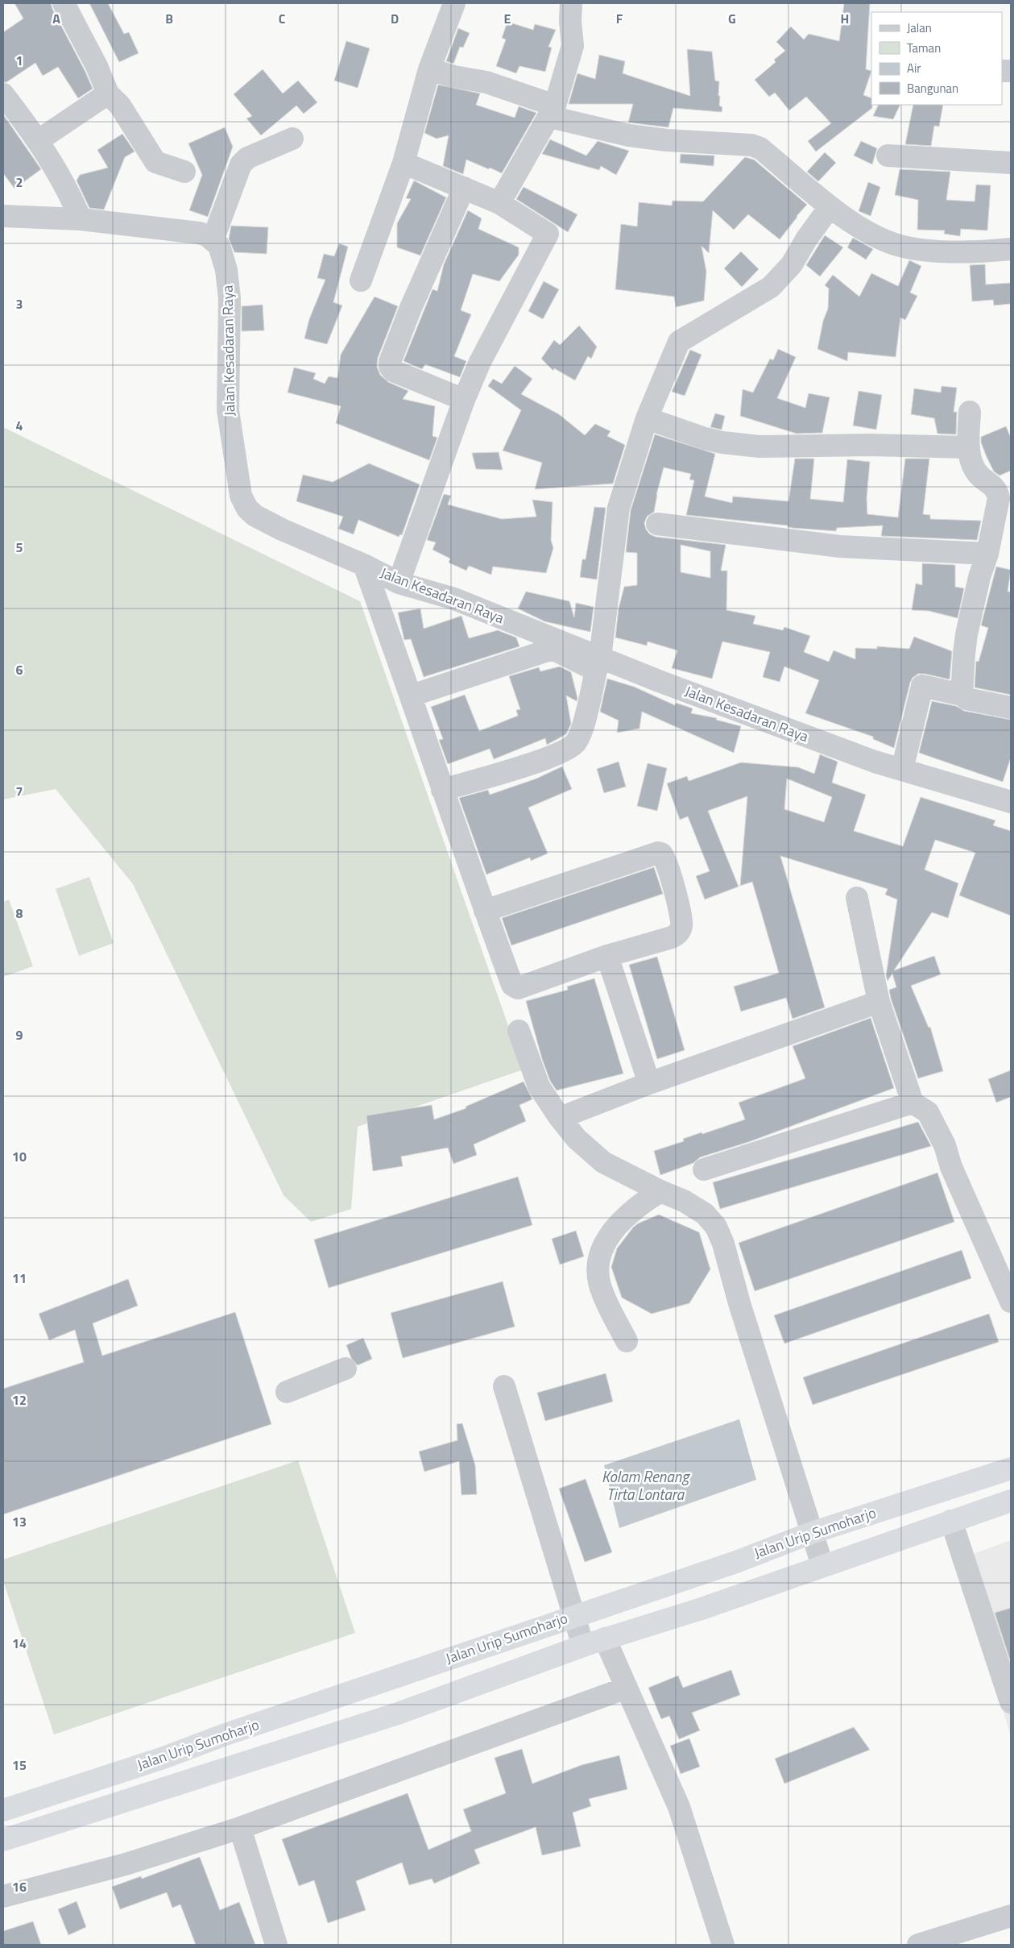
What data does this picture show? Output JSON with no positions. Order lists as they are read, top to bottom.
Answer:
{
  "streets": {
    "highway": ["Jalan Urip Sumoharjo"],
    "street": ["Jalan Kesadaran Raya"]
  },
  "water": ["Kolam Renang Tirta Lontara"],
  "legend": [
    "Jalan",
    "Taman",
    "Air",
    "Bangunan"
  ],
  "grid": {
    "columns": [
      "A",
      "B",
      "C",
      "D",
      "E",
      "F",
      "G",
      "H"
    ],
    "rows": [
      "1",
      "2",
      "3",
      "4",
      "5",
      "6",
      "7",
      "8",
      "9",
      "10",
      "11",
      "12",
      "13",
      "14",
      "15",
      "16"
    ]
  }
}
